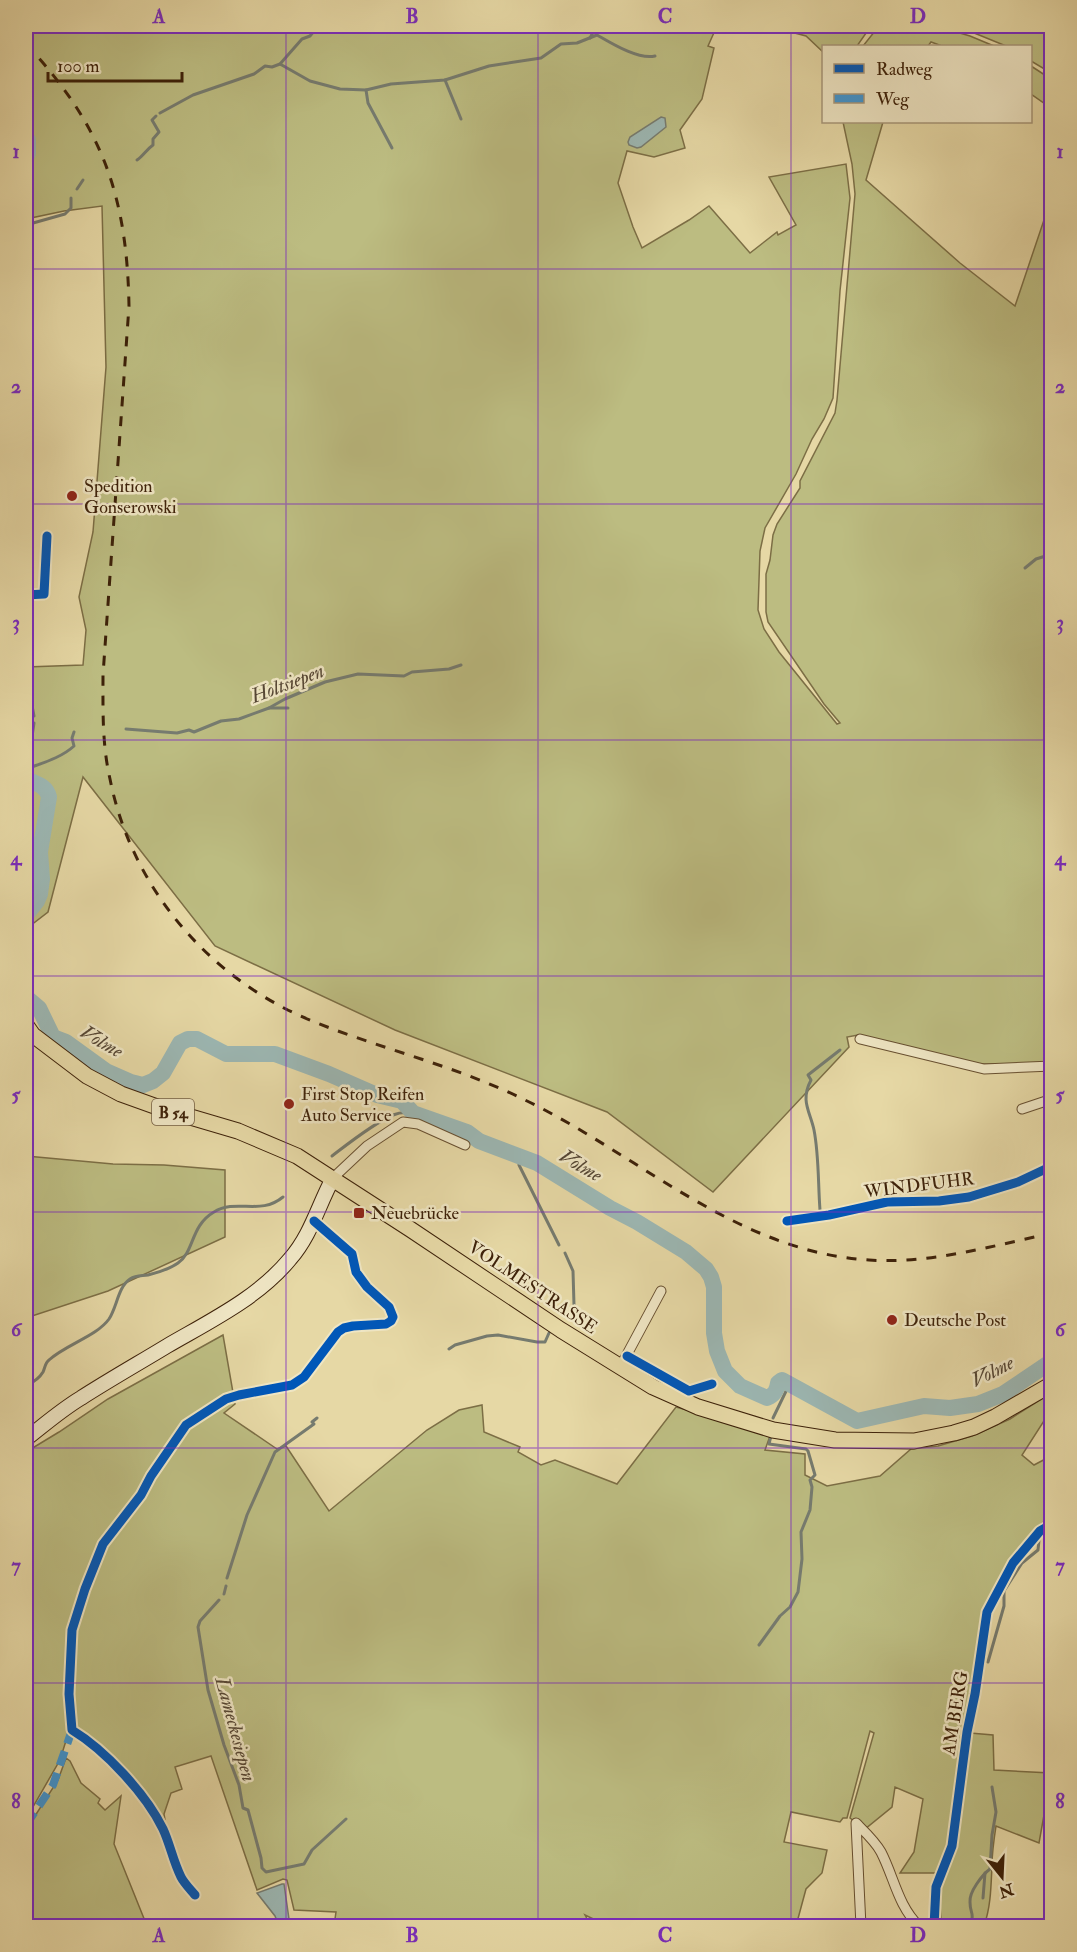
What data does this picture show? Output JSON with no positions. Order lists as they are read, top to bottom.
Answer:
{
  "streets": {
    "main road": ["B 54", "VOLMESTRASSE"],
    "street": ["WINDFUHR", "AM BERG"]
  },
  "water": ["Holtsiepen", "Volme", "Lameckesiepen"],
  "places": {
    "other": ["Spedition Gonserowski", "First Stop Reifen Auto Service", "Deutsche Post"],
    "transit": ["Neuebrücke"]
  },
  "legend": ["Radweg", "Weg"],
  "scale_bar": "100 m",
  "north": "bottom",
  "grid": {
    "columns": [
      "A",
      "B",
      "C",
      "D"
    ],
    "rows": [
      "1",
      "2",
      "3",
      "4",
      "5",
      "6",
      "7",
      "8"
    ]
  }
}
